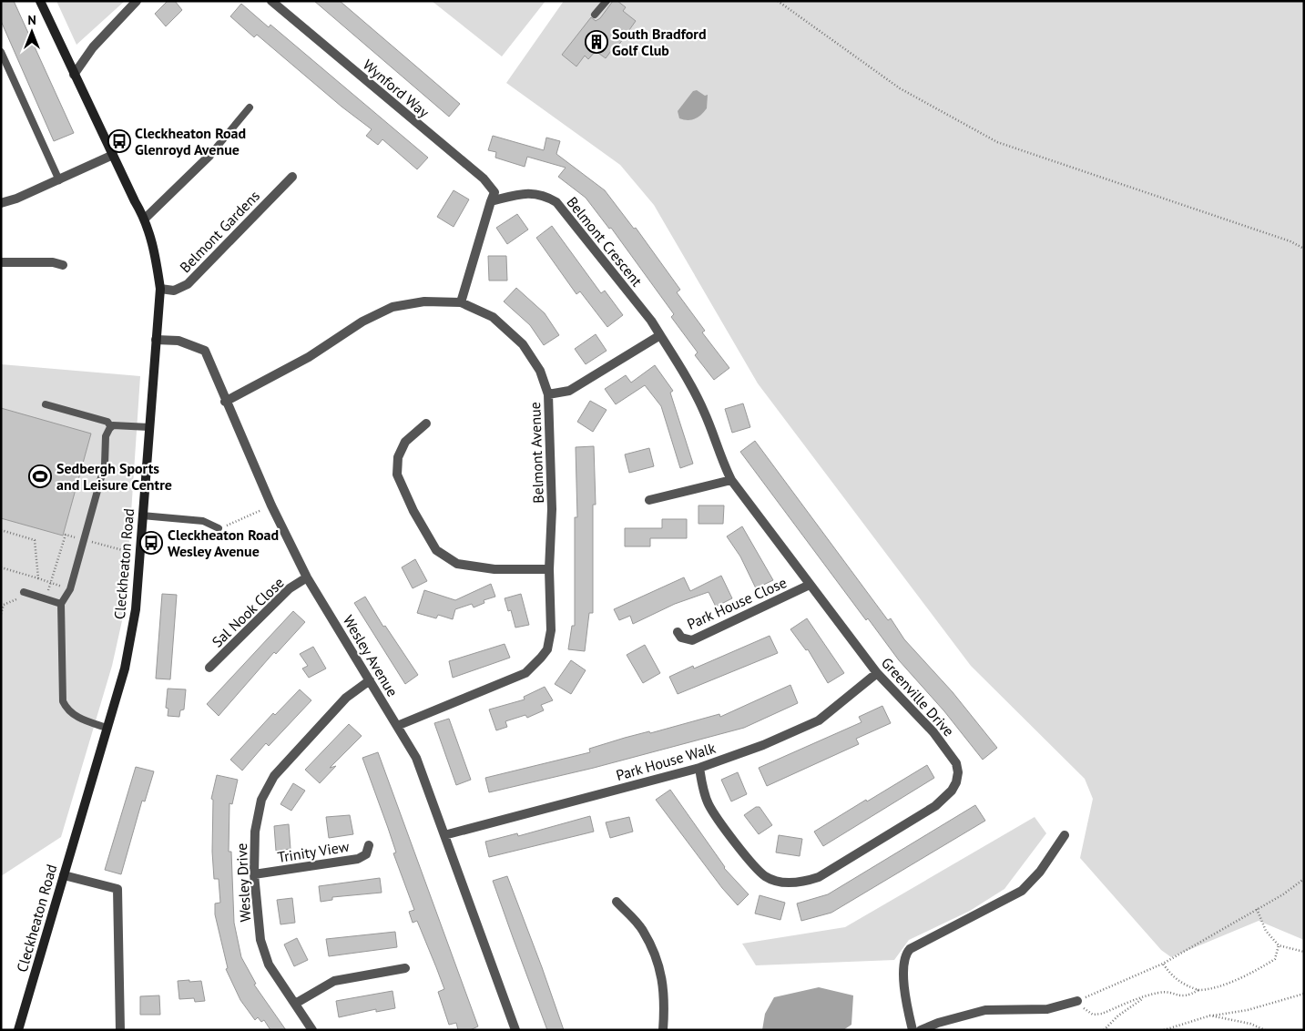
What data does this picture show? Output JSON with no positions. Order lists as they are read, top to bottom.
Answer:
{
  "streets": {
    "street": [
      "Wynford Way",
      "Belmont Gardens",
      "Belmont Crescent",
      "Belmont Avenue",
      "Cleckheaton Road",
      "Park House Close",
      "Sal Nook Close",
      "Wesley Avenue",
      "Greenville Drive",
      "Park House Walk",
      "Trinity View",
      "Wesley Drive"
    ]
  },
  "crossings": [
    ["Wynford Way", "Belmont Crescent"],
    ["Belmont Gardens", "Cleckheaton Road"],
    ["Belmont Crescent", "Greenville Drive"],
    ["Belmont Avenue", "Wesley Avenue"],
    ["Cleckheaton Road", "Wesley Avenue"],
    ["Park House Close", "Greenville Drive"],
    ["Sal Nook Close", "Wesley Avenue"],
    ["Wesley Avenue", "Park House Walk"],
    ["Wesley Avenue", "Wesley Drive"],
    ["Greenville Drive", "Park House Walk"],
    ["Trinity View", "Wesley Drive"]
  ],
  "places": {
    "building": ["South Bradford Golf Club"],
    "bus stop": ["Cleckheaton Road Glenroyd Avenue", "Cleckheaton Road Wesley Avenue"],
    "sports": ["Sedbergh Sports and Leisure Centre"]
  },
  "north": "top"
}
